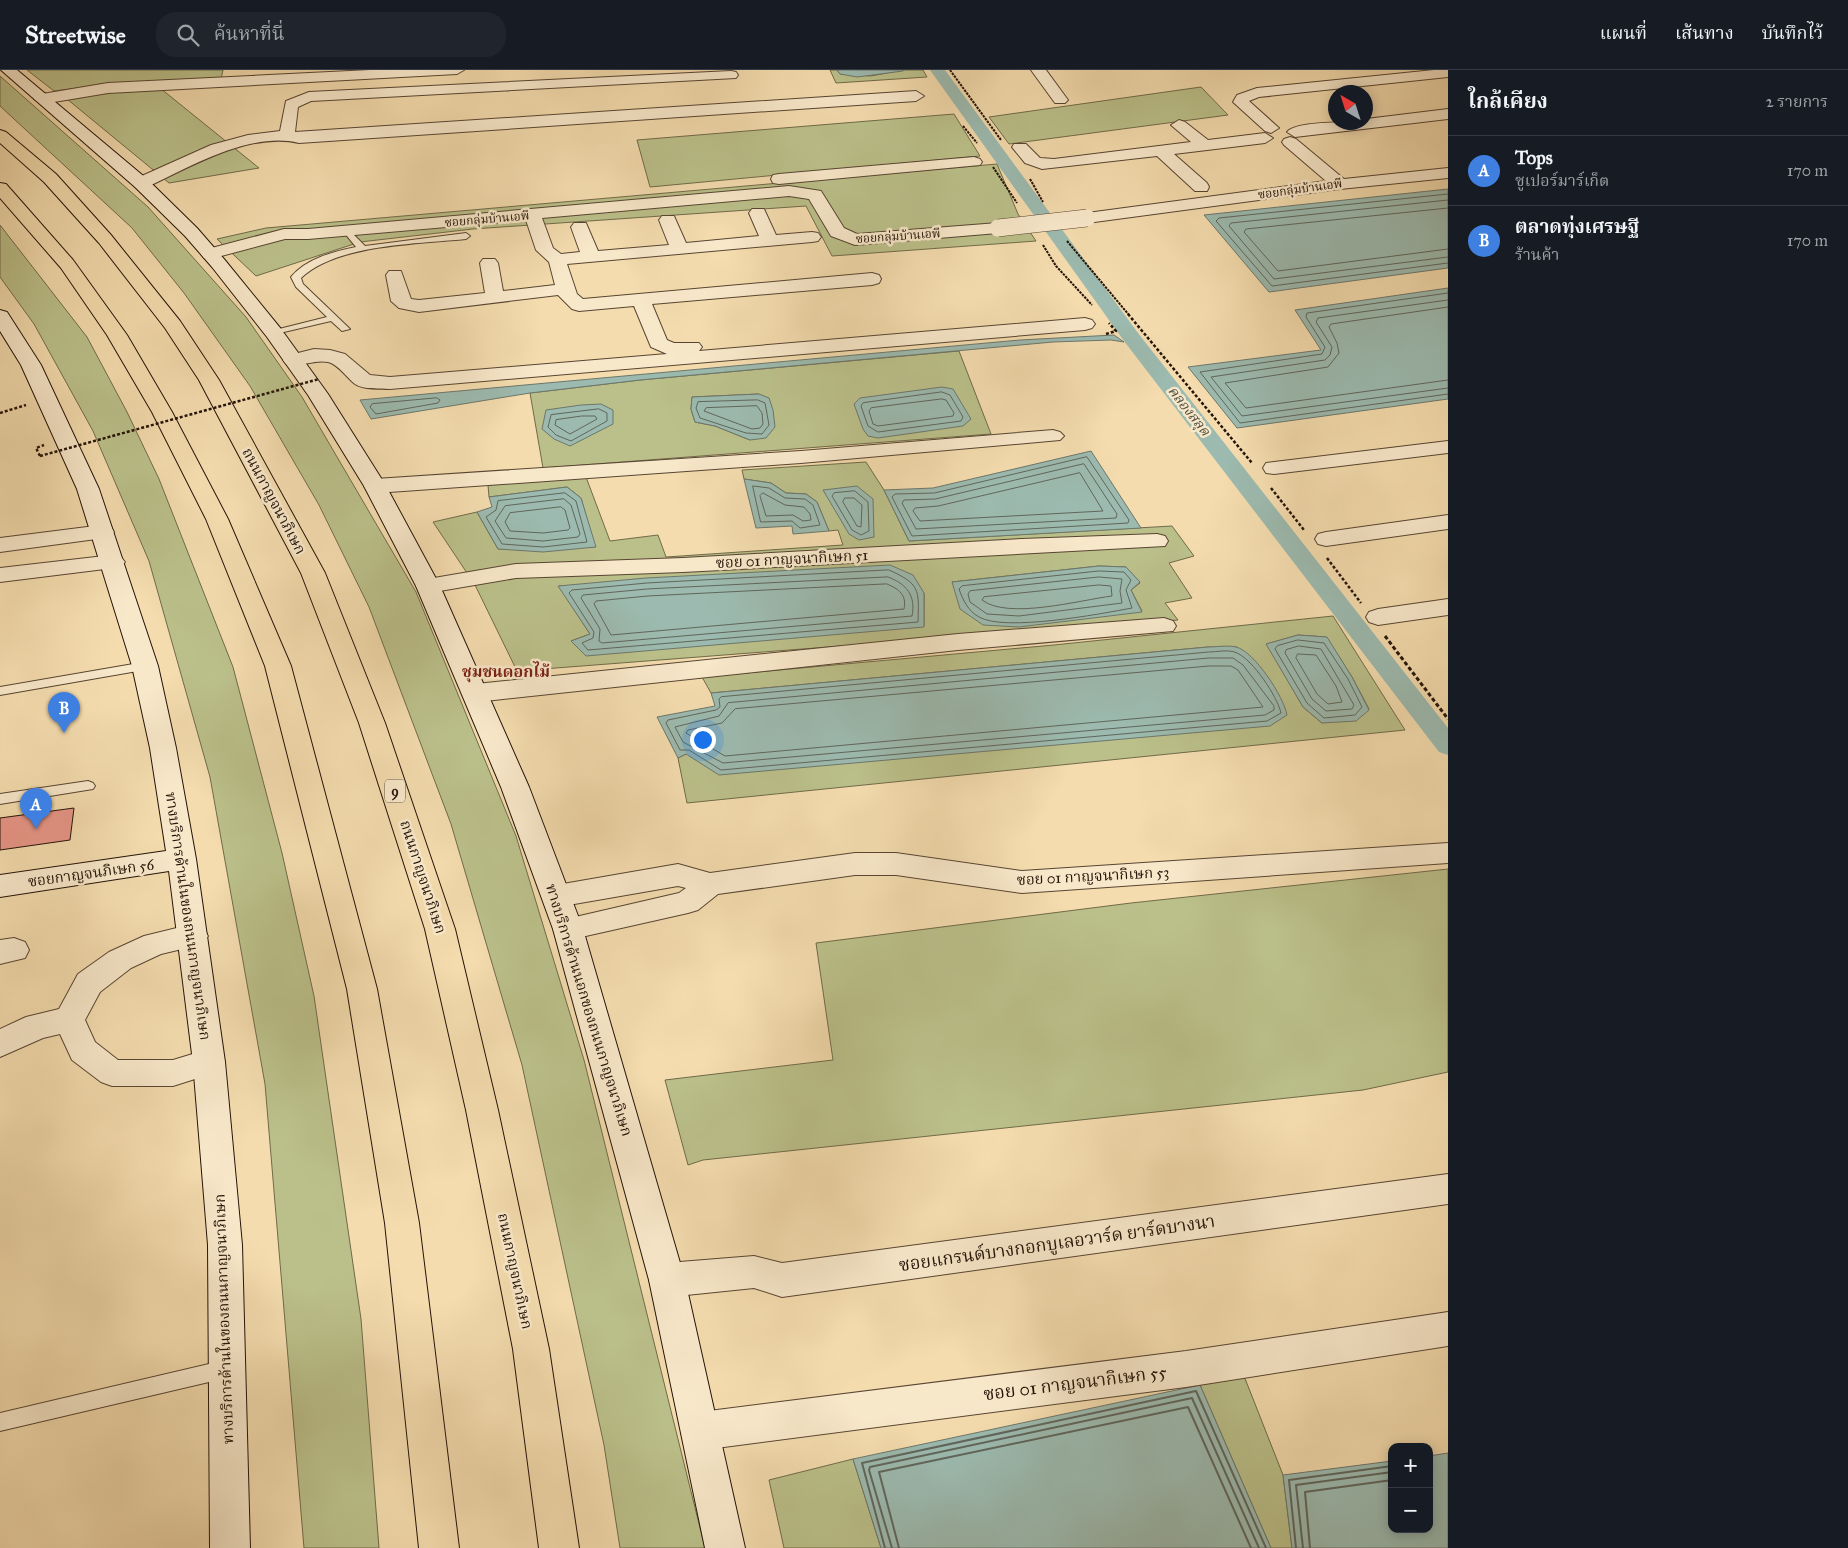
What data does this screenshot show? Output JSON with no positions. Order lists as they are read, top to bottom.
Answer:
{
  "streets": {
    "highway": ["ถนนกาญจนาภิเษก", "9"],
    "street": [
      "ซอยกลุ่มบ้านเอพี",
      "ซอย 01 กาญจนากิเษก 51",
      "ซอยกาญจนภิเษก 56",
      "ซอย 01 กาญจนากิเษก 53",
      "ทางบริการด้านในของถนนกาญจนาภิเษก",
      "ทางบริการด้านนอกของถนนกาญจนาภิเษก",
      "ซอยแกรนด์บางกอกบูเลอวาร์ด ยาร์ดบางนา",
      "ซอย 01 กาญจนากิเษก 55"
    ]
  },
  "crossings": [
    ["ซอยกลุ่มบ้านเอพี", "ทางบริการด้านนอกของถนนกาญจนาภิเษก"],
    ["ซอย 01 กาญจนากิเษก 51", "ทางบริการด้านนอกของถนนกาญจนาภิเษก"],
    ["ซอยกาญจนภิเษก 56", "ทางบริการด้านในของถนนกาญจนาภิเษก"],
    ["ซอย 01 กาญจนากิเษก 53", "ทางบริการด้านนอกของถนนกาญจนาภิเษก"],
    ["ทางบริการด้านนอกของถนนกาญจนาภิเษก", "ซอยแกรนด์บางกอกบูเลอวาร์ด ยาร์ดบางนา"],
    ["ทางบริการด้านนอกของถนนกาญจนาภิเษก", "ซอย 01 กาญจนากิเษก 55"]
  ],
  "districts": ["ชุมชนดอกไม้"],
  "water": ["คลองสลุด"],
  "north": "top left",
  "page": {
    "header": "Streetwise",
    "search": "ค้นหาที่นี่",
    "nav": ["แผนที่", "เส้นทาง", "บันทึกไว้"],
    "heading": ["ใกล้เคียง", "2 รายการ"],
    "list": [
      {
        "mark": "A",
        "name": "Tops",
        "note": "ซูเปอร์มาร์เก็ต",
        "value": "170 m"
      },
      {
        "mark": "B",
        "name": "ตลาดทุ่งเศรษฐี",
        "note": "ร้านค้า",
        "value": "170 m"
      }
    ],
    "pins": ["B", "A"],
    "map_buttons": ["+", "−"]
  }
}
